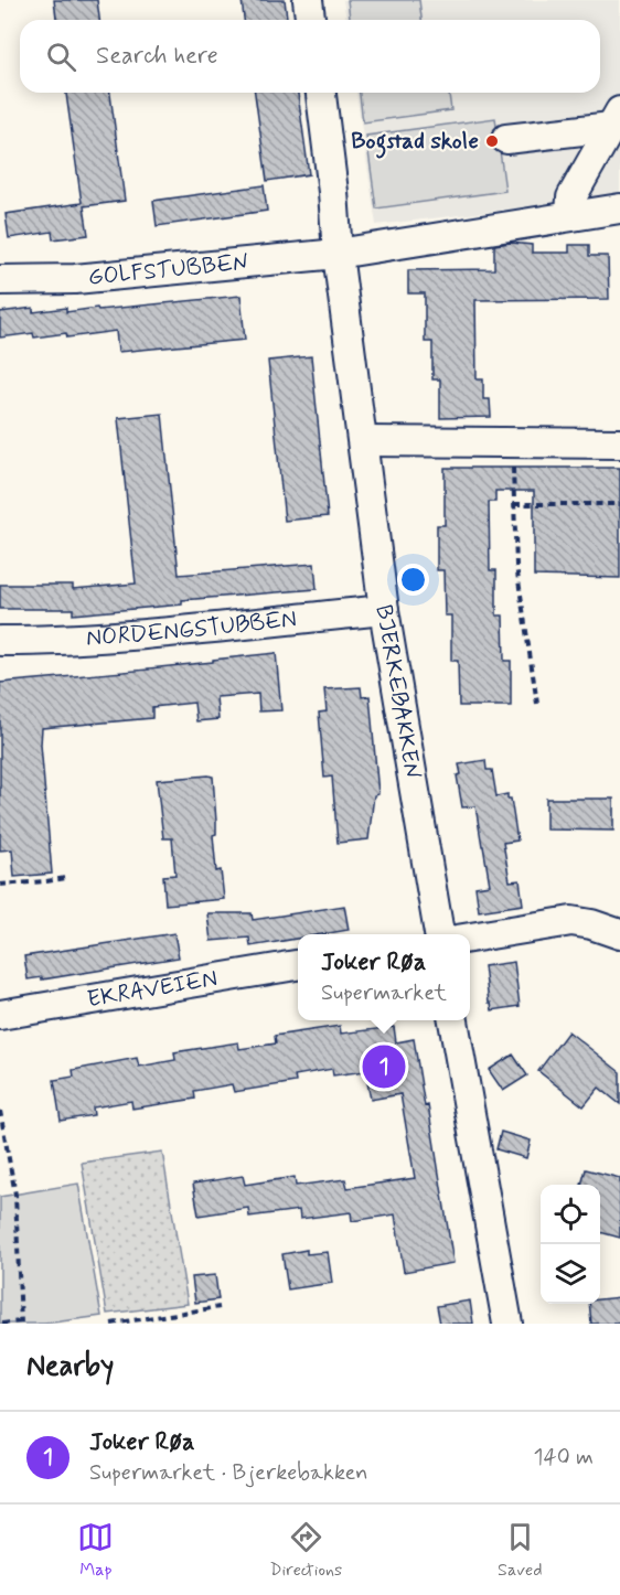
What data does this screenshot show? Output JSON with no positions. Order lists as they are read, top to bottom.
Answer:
{
  "streets": {
    "street": [
      "GOLFSTUBBEN",
      "NORDENGSTUBBEN",
      "BJERKEBAKKEN",
      "EKRAVEIEN"
    ]
  },
  "crossings": [
    ["GOLFSTUBBEN", "BJERKEBAKKEN"],
    ["NORDENGSTUBBEN", "BJERKEBAKKEN"]
  ],
  "places": ["Bogstad skole"],
  "page": {
    "search": "Search here",
    "popup": ["Joker Røa", "Supermarket"],
    "pins": "1",
    "heading": "Nearby",
    "list": [
      {
        "mark": "1",
        "name": "Joker Røa",
        "note": "Supermarket · Bjerkebakken",
        "value": "140 m"
      }
    ],
    "nav": ["Map", "Directions", "Saved"]
  }
}
